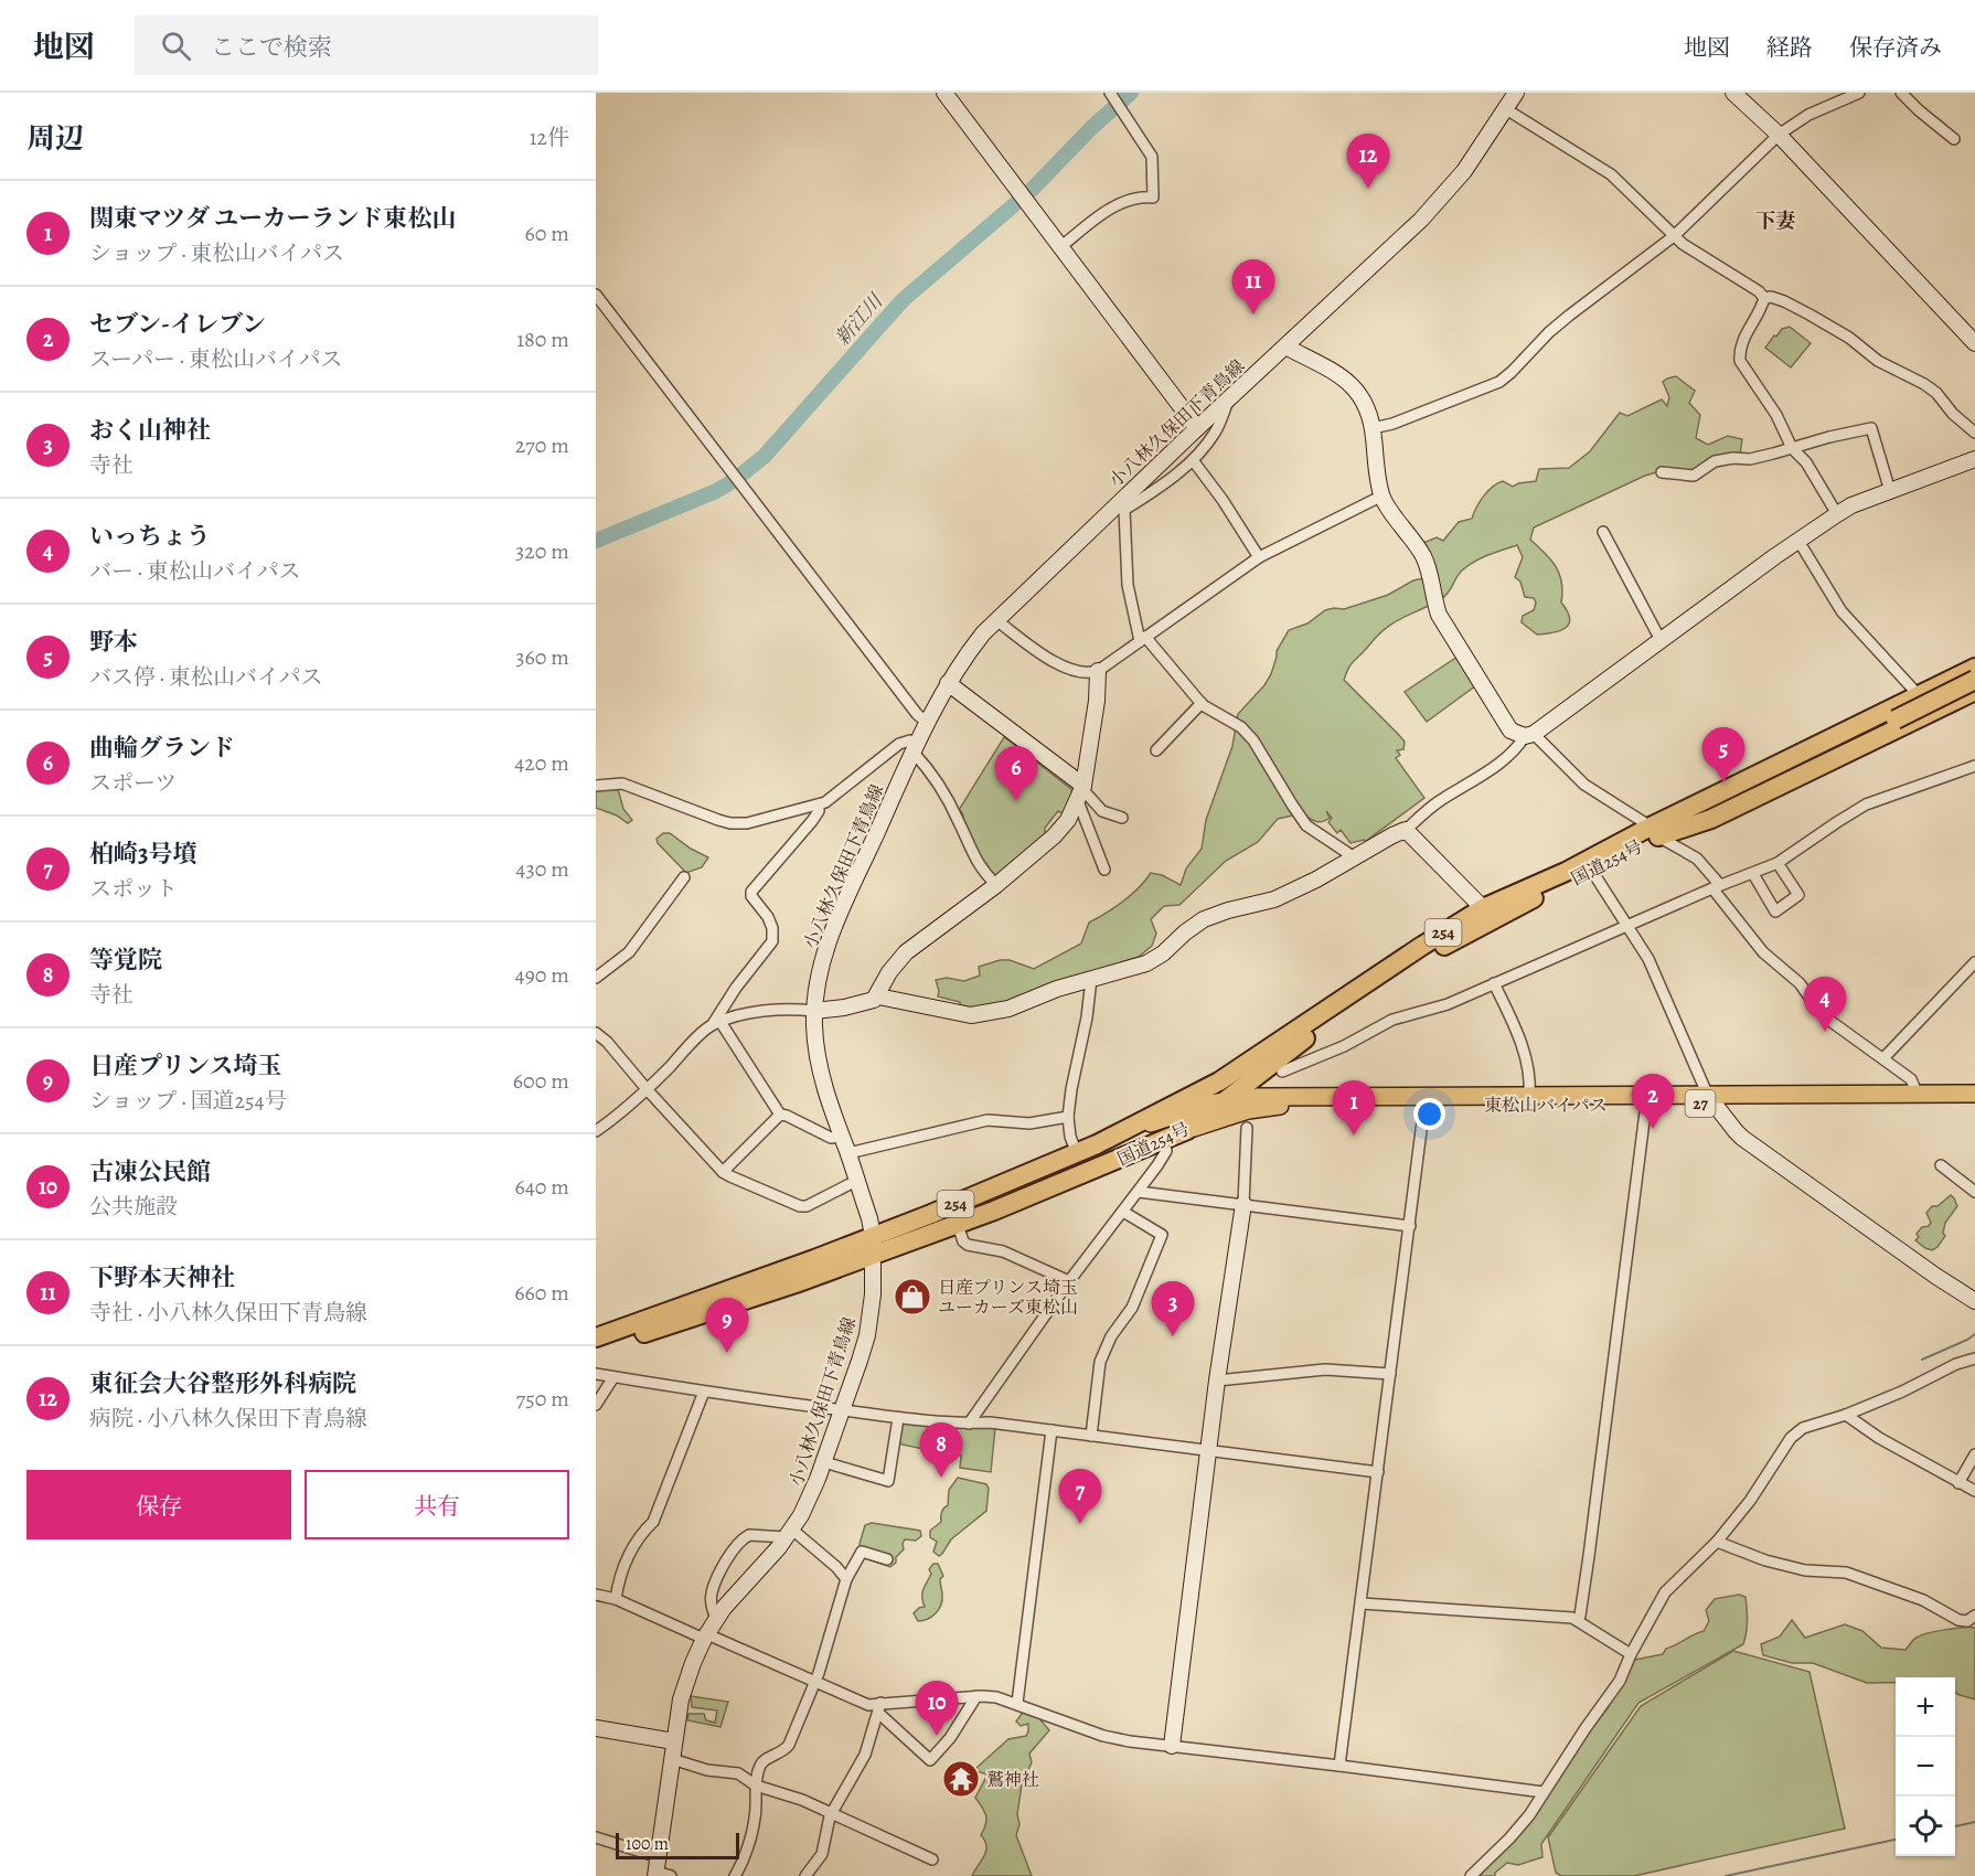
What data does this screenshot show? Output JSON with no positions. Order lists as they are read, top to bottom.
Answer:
{
  "streets": {
    "highway": ["国道254号", "254"],
    "main road": ["27", "東松山バイパス"],
    "street": ["小八林久保田下青鳥線"]
  },
  "crossings": [
    ["小八林久保田下青鳥線", "国道254号"],
    ["国道254号", "254"],
    ["国道254号", "27"],
    ["27", "東松山バイパス"]
  ],
  "districts": ["下妻"],
  "water": ["新江川"],
  "places": {
    "shop": ["日産プリンス埼玉 ユーカーズ東松山"],
    "temple": ["鷲神社"]
  },
  "scale_bar": "100 m",
  "page": {
    "header": "地図",
    "search": "ここで検索",
    "nav": ["地図", "経路", "保存済み"],
    "heading": ["周辺", "12件"],
    "pins": [
      "12",
      "11",
      "5",
      "6",
      "4",
      "2",
      "1",
      "3",
      "9",
      "8",
      "7",
      "10"
    ],
    "list": [
      {
        "mark": "1",
        "name": "関東マツダ ユーカーランド東松山",
        "note": "ショップ · 東松山バイパス",
        "value": "60 m"
      },
      {
        "mark": "2",
        "name": "セブン-イレブン",
        "note": "スーパー · 東松山バイパス",
        "value": "180 m"
      },
      {
        "mark": "3",
        "name": "おく山神社",
        "note": "寺社",
        "value": "270 m"
      },
      {
        "mark": "4",
        "name": "いっちょう",
        "note": "バー · 東松山バイパス",
        "value": "320 m"
      },
      {
        "mark": "5",
        "name": "野本",
        "note": "バス停 · 東松山バイパス",
        "value": "360 m"
      },
      {
        "mark": "6",
        "name": "曲輪グランド",
        "note": "スポーツ",
        "value": "420 m"
      },
      {
        "mark": "7",
        "name": "柏崎3号墳",
        "note": "スポット",
        "value": "430 m"
      },
      {
        "mark": "8",
        "name": "等覚院",
        "note": "寺社",
        "value": "490 m"
      },
      {
        "mark": "9",
        "name": "日産プリンス埼玉",
        "note": "ショップ · 国道254号",
        "value": "600 m"
      },
      {
        "mark": "10",
        "name": "古凍公民館",
        "note": "公共施設",
        "value": "640 m"
      },
      {
        "mark": "11",
        "name": "下野本天神社",
        "note": "寺社 · 小八林久保田下青鳥線",
        "value": "660 m"
      },
      {
        "mark": "12",
        "name": "東征会大谷整形外科病院",
        "note": "病院 · 小八林久保田下青鳥線",
        "value": "750 m"
      }
    ],
    "buttons": ["保存", "共有"],
    "map_buttons": ["+", "−"],
    "scale": "100 m"
  }
}
